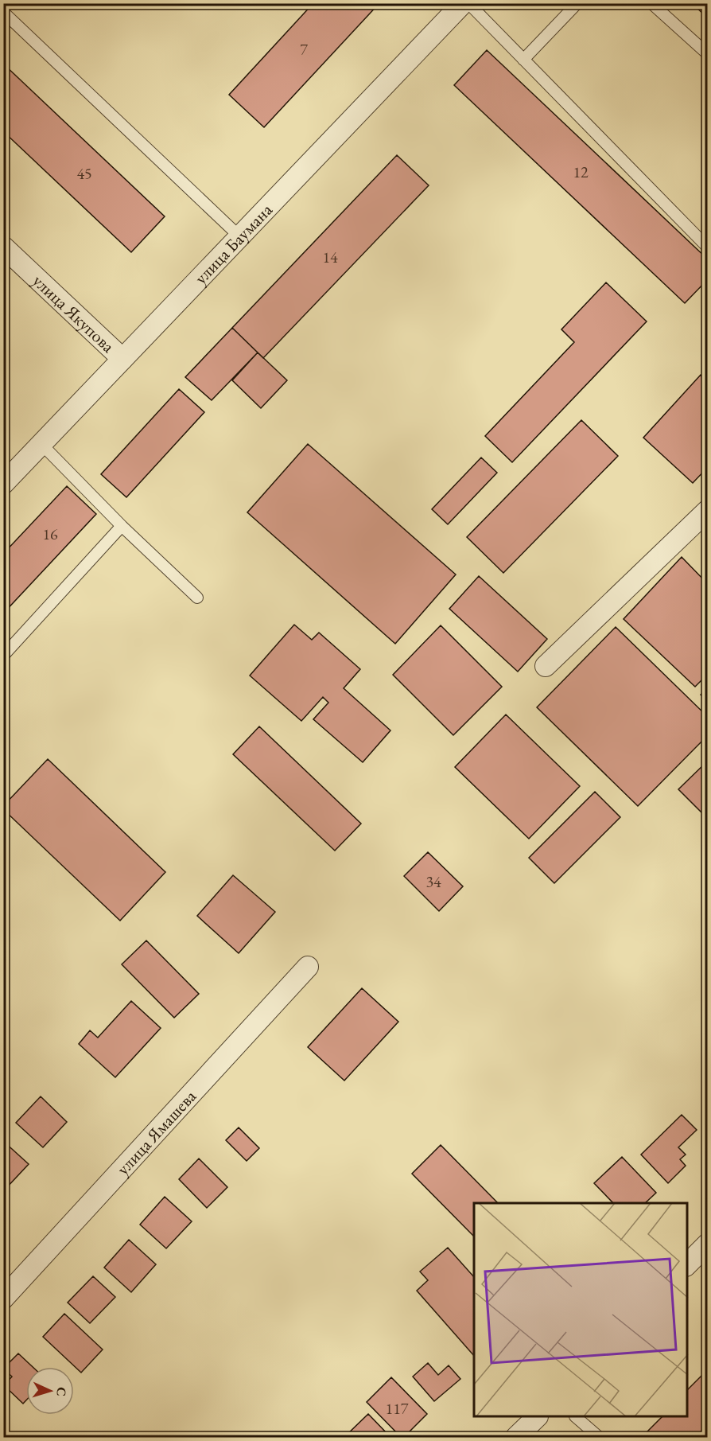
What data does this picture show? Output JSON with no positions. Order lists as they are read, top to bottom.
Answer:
{
  "streets": {
    "street": ["улица Баумана", "улица Якупова", "улица Ямашева"]
  },
  "crossings": [
    ["улица Баумана", "улица Якупова"]
  ],
  "house_numbers": [
    "7",
    "12",
    "45",
    "14",
    "16",
    "34",
    "117"
  ],
  "north": "right"
}
